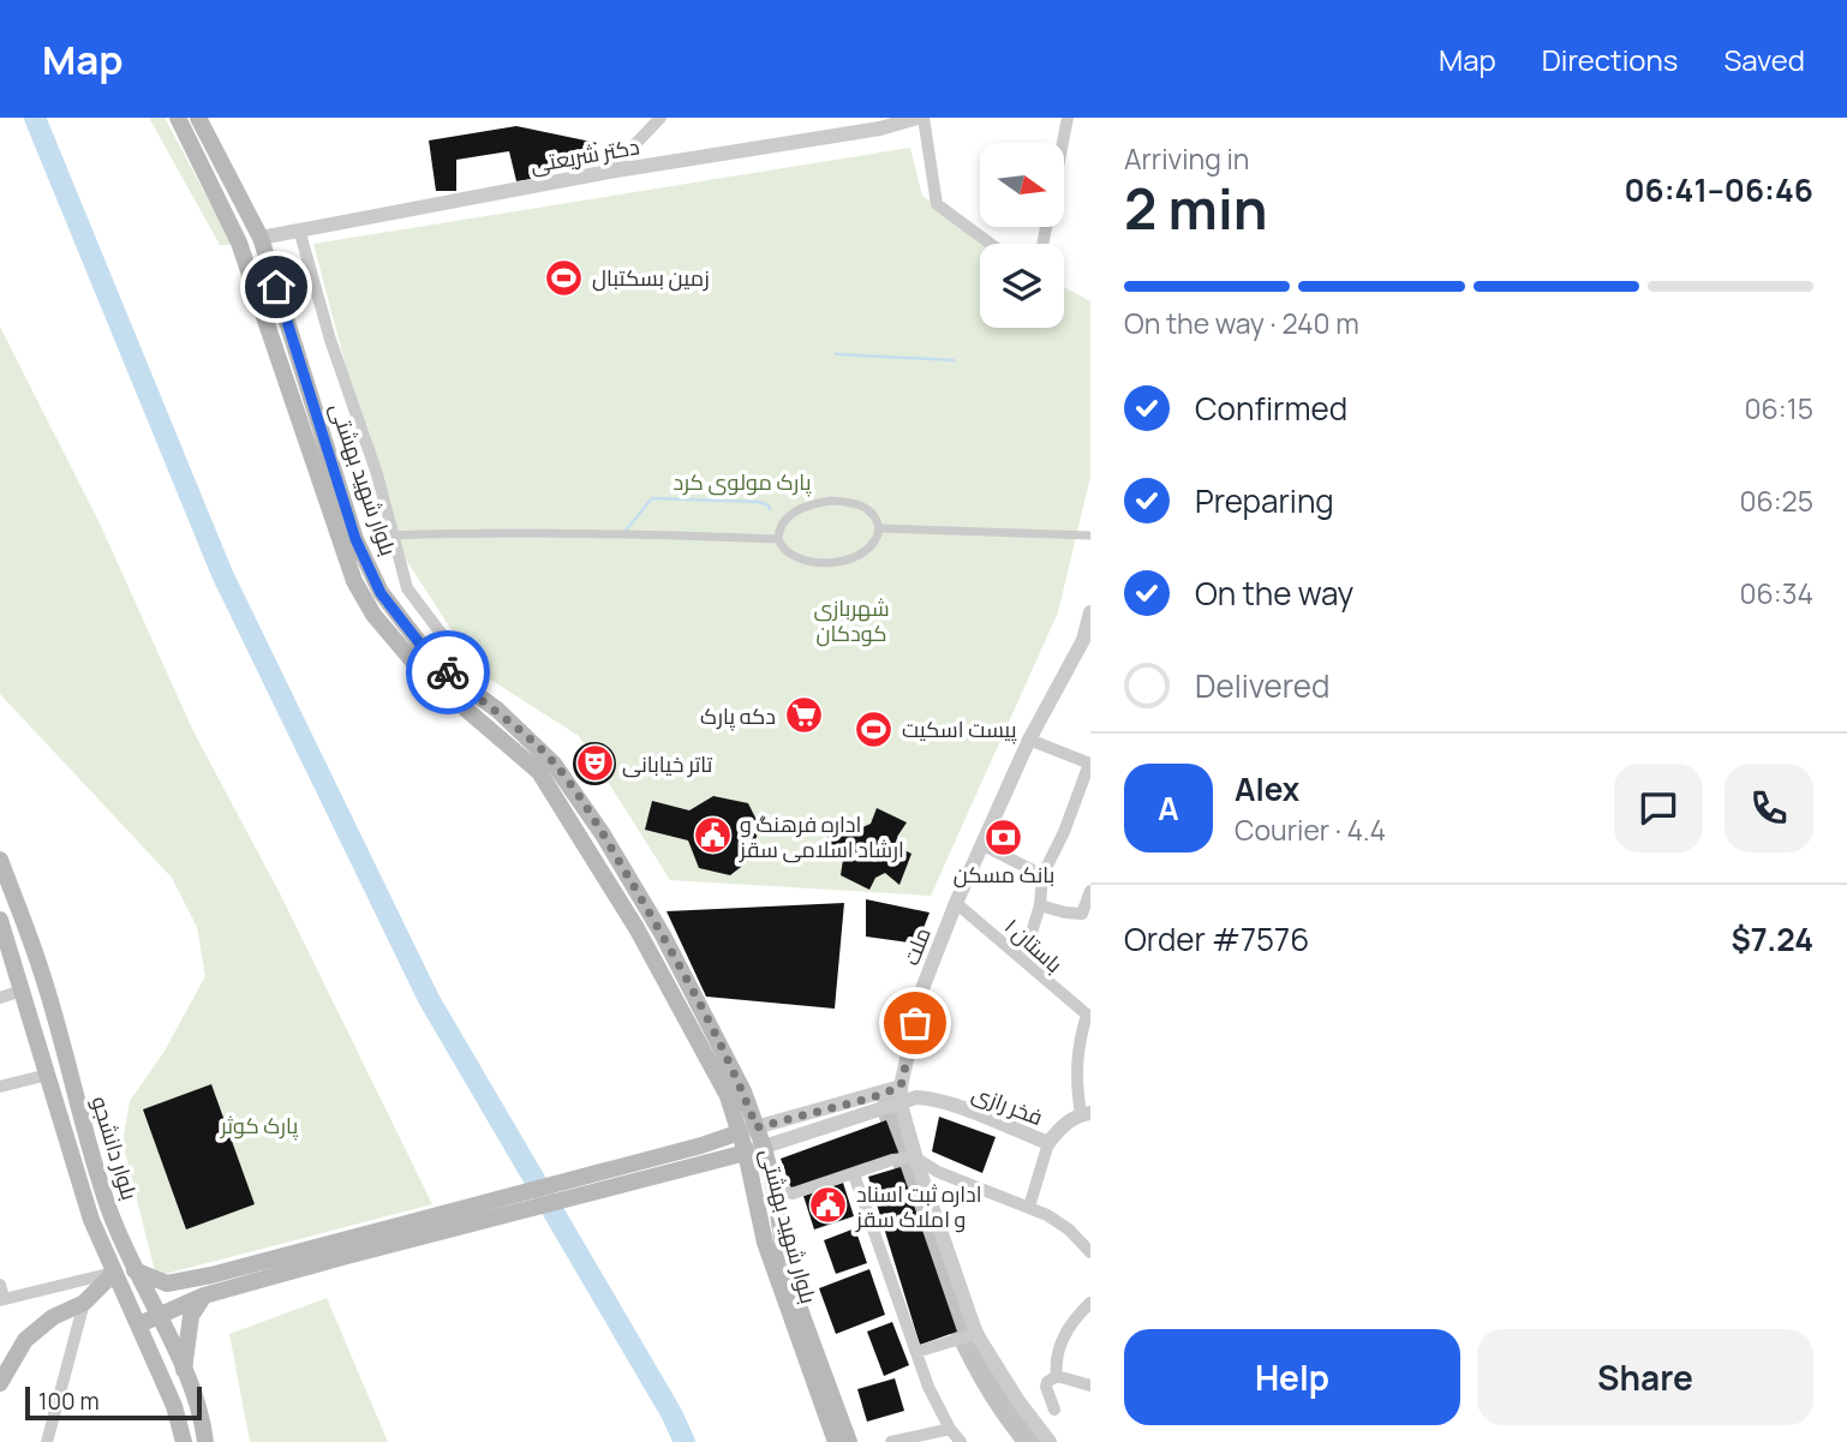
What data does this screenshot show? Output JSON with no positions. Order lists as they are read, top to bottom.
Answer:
{
  "streets": {
    "main road": ["بلوار شهید بهشتی", "بلوار دانشجو"],
    "street": [
      "دکتر شریعتی",
      "باستان ۱",
      "ملت",
      "فخر رازی"
    ]
  },
  "crossings": [
    ["دکتر شریعتی", "بلوار شهید بهشتی"],
    ["بلوار شهید بهشتی", "فخر رازی"],
    ["باستان ۱", "ملت"],
    ["باستان ۱", "فخر رازی"],
    ["ملت", "فخر رازی"]
  ],
  "parks": ["پارک مولوی کرد", "شهربازی کودکان", "پارک کوثر"],
  "places": {
    "sports": ["زمین بسکتبال", "پیست اسکیت"],
    "supermarket": ["دکه پارک"],
    "theatre": ["تاتر خیابانی"],
    "public building": ["اداره فرهنگ و ارشاد اسلامی سقز", "اداره ثبت اسناد و املاک سقز"],
    "bank": ["بانک مسکن"]
  },
  "scale_bar": "100 m",
  "north": "right",
  "page": {
    "header": "Map",
    "nav": ["Map", "Directions", "Saved"],
    "heading": ["2 min", "Arriving in", "06:41–06:46"],
    "panel": [
      "Alex",
      "Courier · 4.4",
      "Order #7576",
      "$7.24"
    ],
    "bar": "On the way · 240 m",
    "list": [
      ["Confirmed", "06:15"],
      ["Preparing", "06:25"],
      ["On the way", "06:34"],
      "Delivered"
    ],
    "round": "A",
    "buttons": ["Help", "Share"],
    "scale": "100 m"
  }
}
